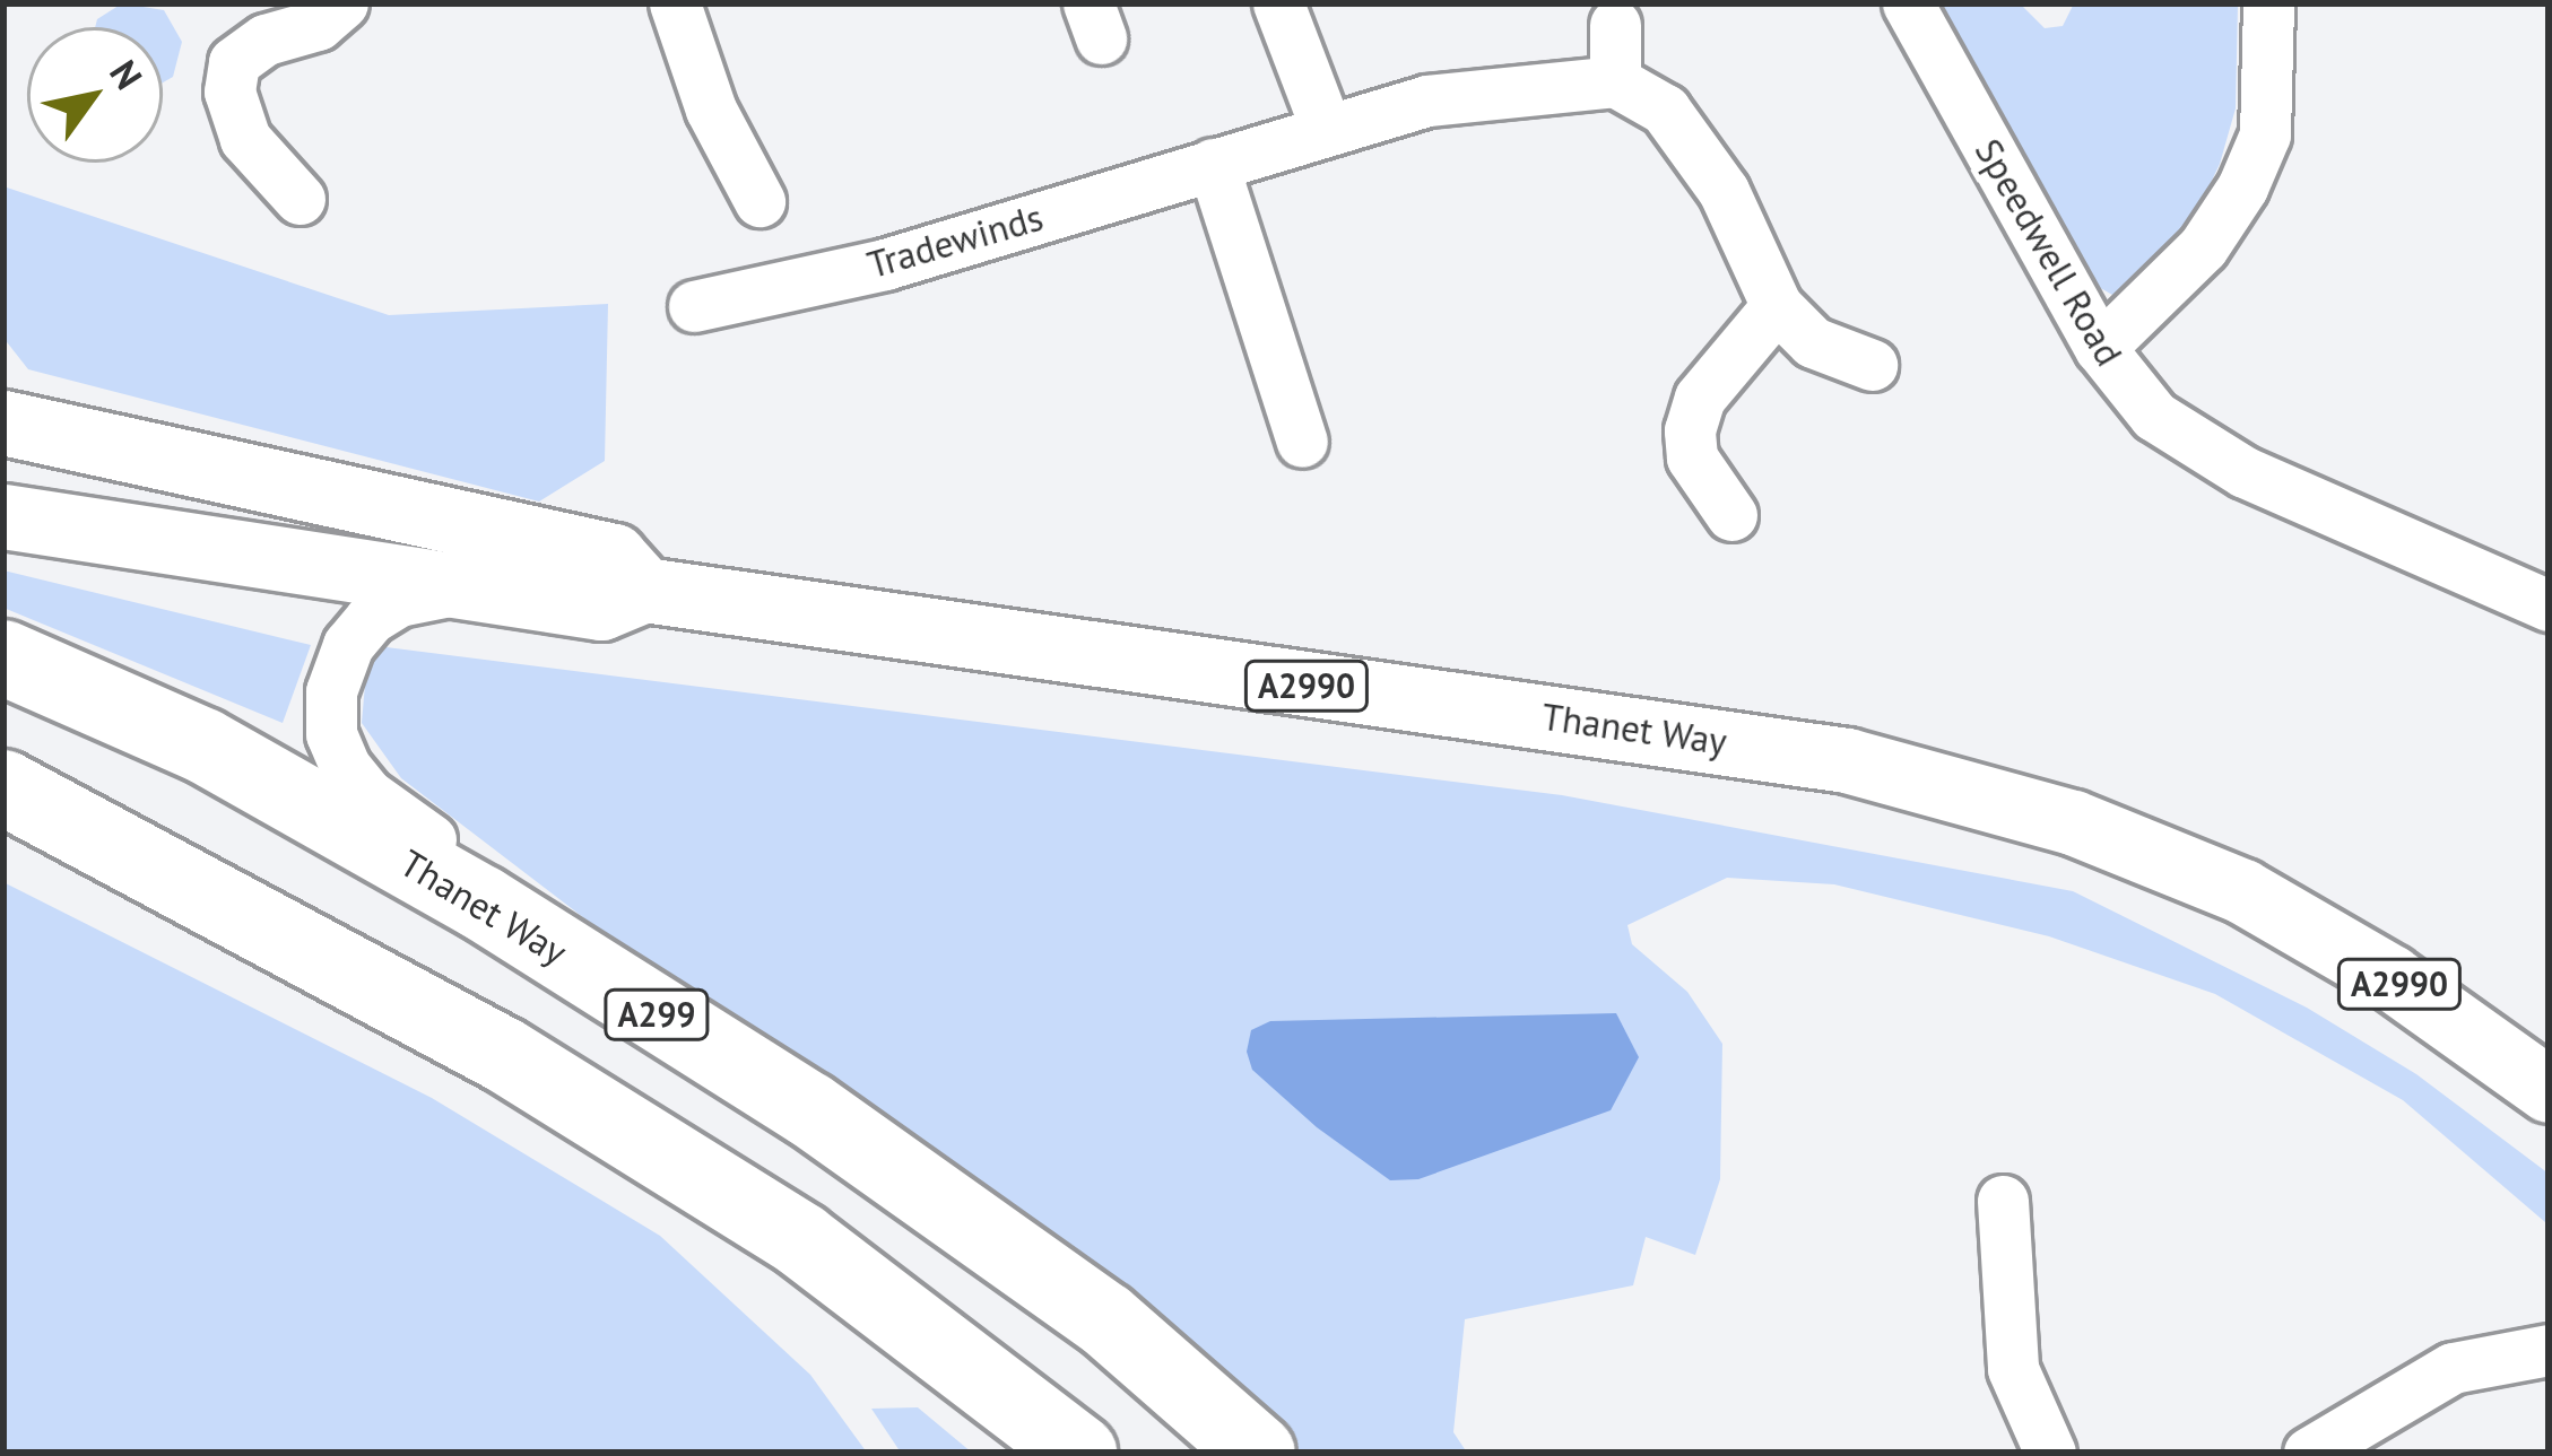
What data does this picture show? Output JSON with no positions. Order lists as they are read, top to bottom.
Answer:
{
  "streets": {
    "highway": ["Thanet Way", "A299"],
    "main road": ["A2990"],
    "street": ["Tradewinds", "Speedwell Road"]
  },
  "north": "top right"
}
